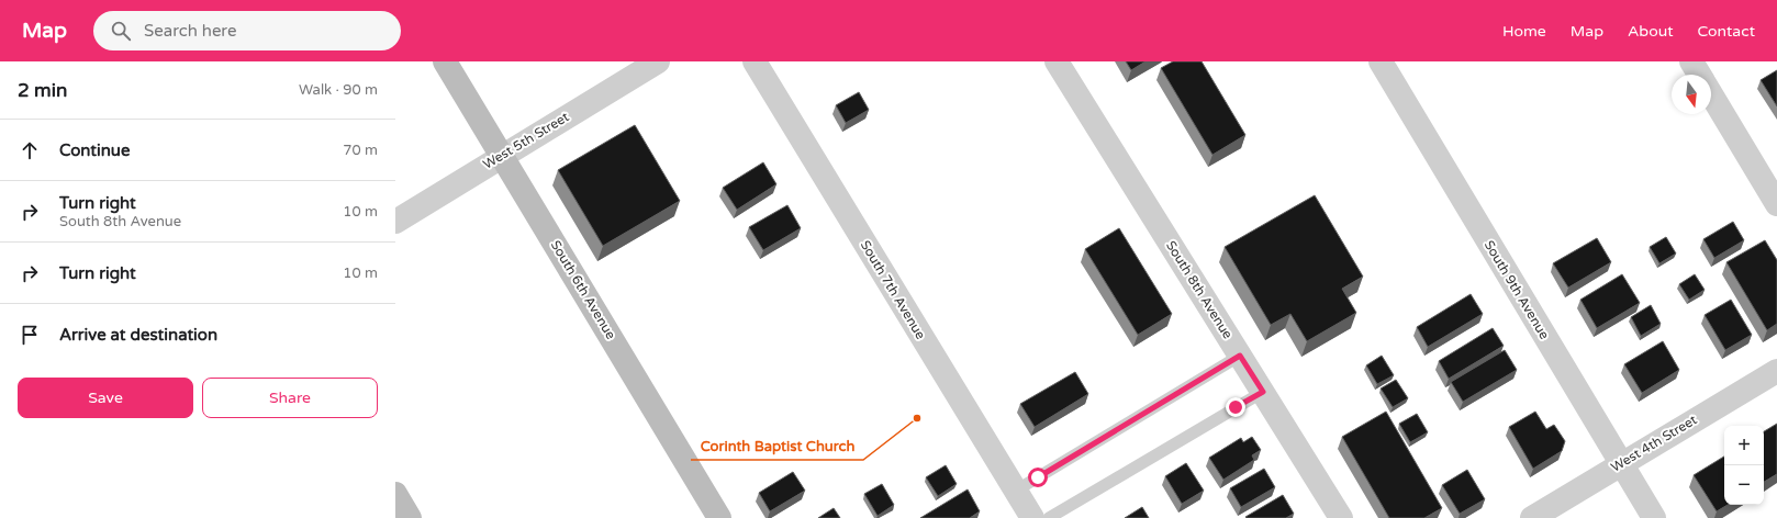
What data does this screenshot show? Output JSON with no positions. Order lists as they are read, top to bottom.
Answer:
{
  "streets": {
    "street": [
      "West 5th Street",
      "South 6th Avenue",
      "South 7th Avenue",
      "South 8th Avenue",
      "South 9th Avenue",
      "West 4th Street"
    ]
  },
  "crossings": [
    ["West 5th Street", "South 6th Avenue"],
    ["South 9th Avenue", "West 4th Street"]
  ],
  "places": ["Corinth Baptist Church"],
  "north": "bottom",
  "page": {
    "header": "Map",
    "search": "Search here",
    "nav": [
      "Home",
      "Map",
      "About",
      "Contact"
    ],
    "heading": ["2 min", "Walk · 90 m"],
    "list": [
      ["Continue", "70 m"],
      ["Turn right", "South 8th Avenue", "10 m"],
      ["Turn right", "10 m"],
      "Arrive at destination"
    ],
    "buttons": ["Save", "Share"],
    "map_buttons": ["+", "−"]
  }
}
